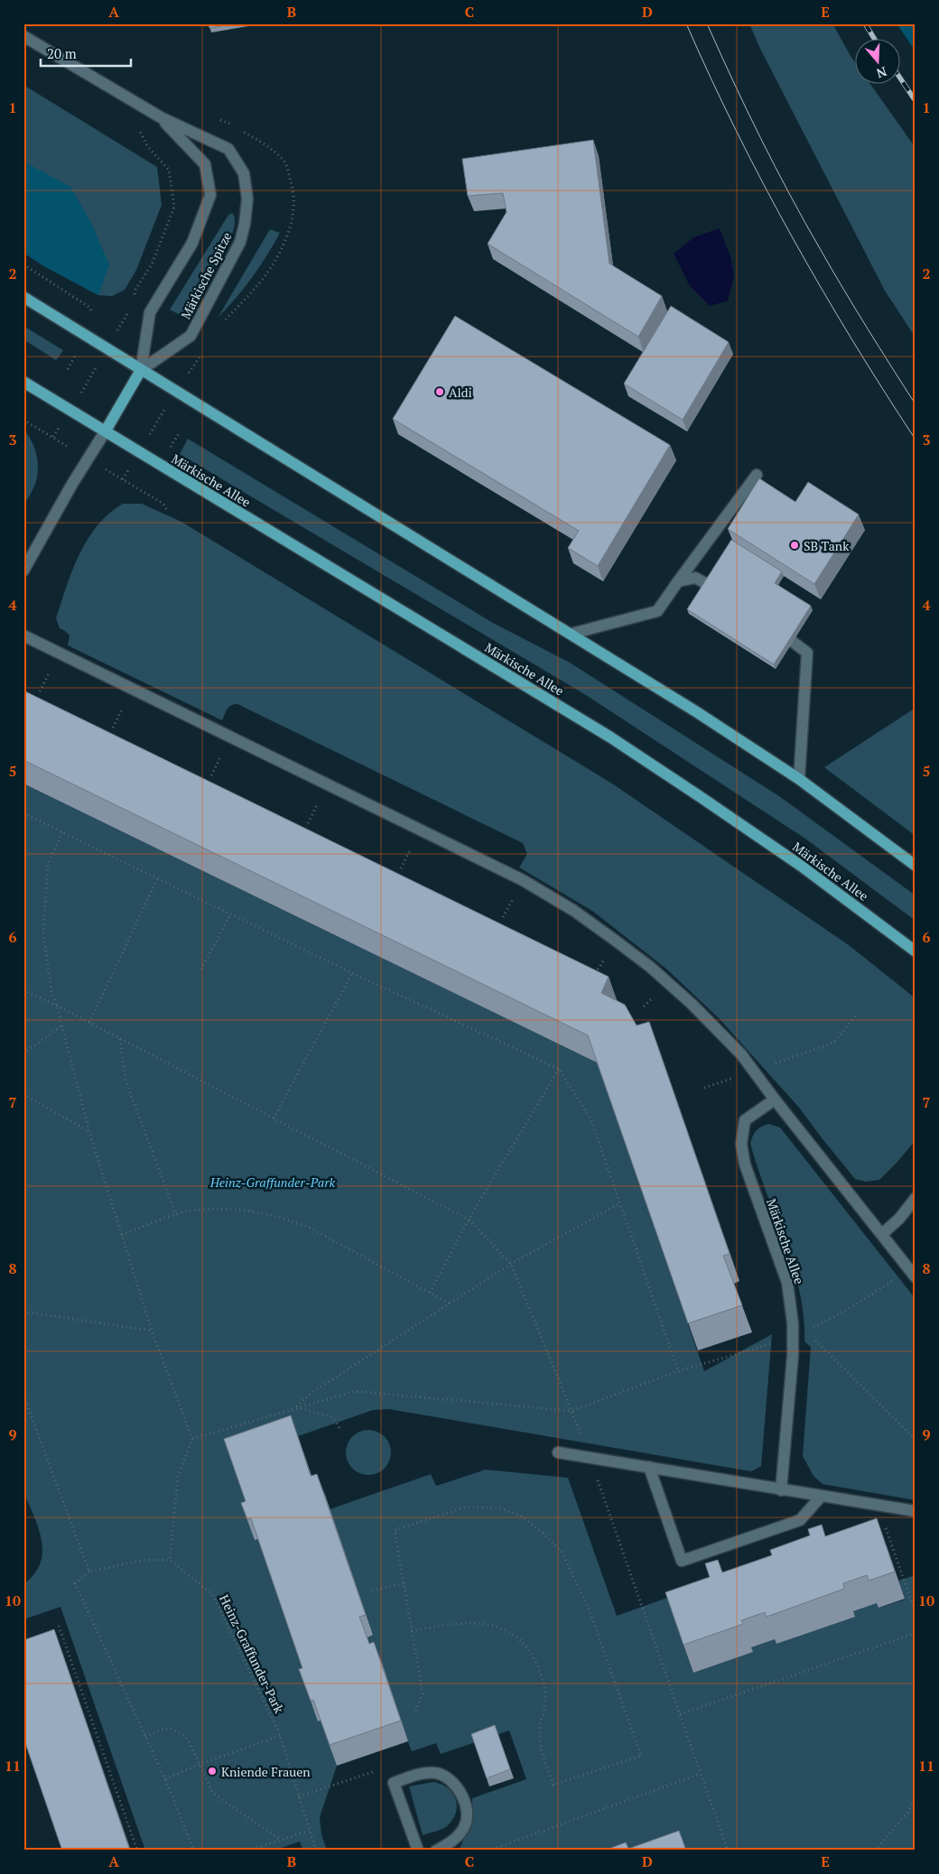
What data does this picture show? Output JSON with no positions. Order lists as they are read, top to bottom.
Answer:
{
  "streets": {
    "main road": ["Märkische Allee"],
    "street": ["Märkische Spitze"],
    "path": ["Heinz-Graffunder-Park"]
  },
  "parks": ["Heinz-Graffunder-Park"],
  "places": ["Aldi", "SB Tank", "Kniende Frauen"],
  "scale_bar": "20 m",
  "north": "bottom",
  "grid": {
    "columns": [
      "A",
      "B",
      "C",
      "D",
      "E"
    ],
    "rows": [
      "1",
      "2",
      "3",
      "4",
      "5",
      "6",
      "7",
      "8",
      "9",
      "10",
      "11"
    ]
  }
}
